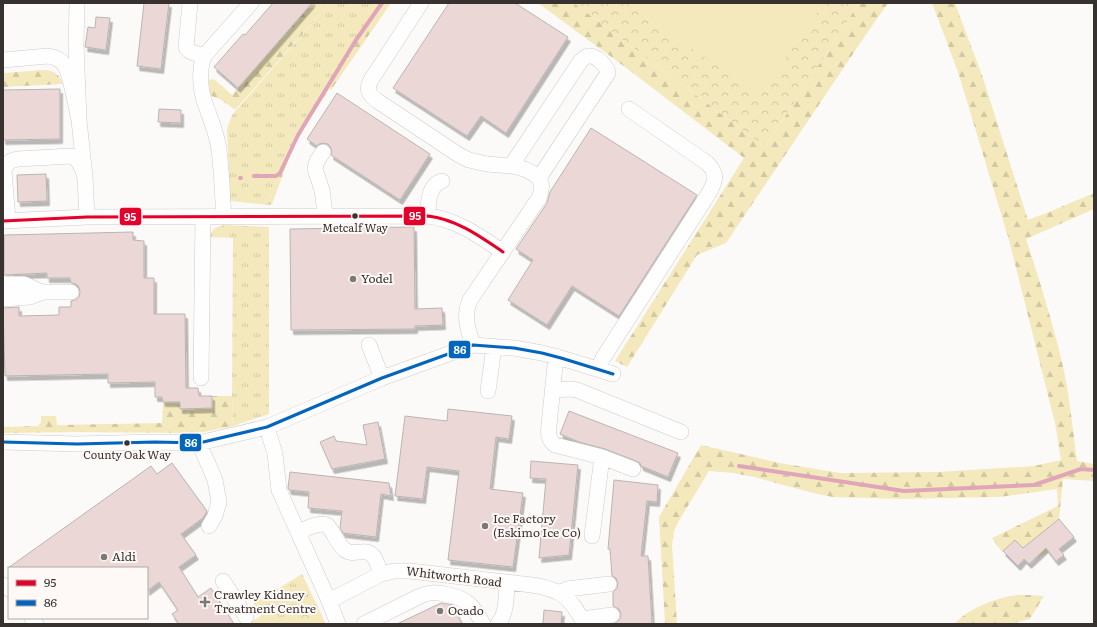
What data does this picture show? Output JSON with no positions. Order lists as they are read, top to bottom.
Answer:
{
  "streets": {
    "street": ["Whitworth Road"]
  },
  "places": {
    "other": [
      "Metcalf Way",
      "Yodel",
      "County Oak Way",
      "Ice Factory (Eskimo Ice Co)",
      "Aldi",
      "Ocado"
    ],
    "health": ["Crawley Kidney Treatment Centre"]
  },
  "lines": ["transit line 95", "transit line 86"],
  "legend": ["95", "86"]
}
